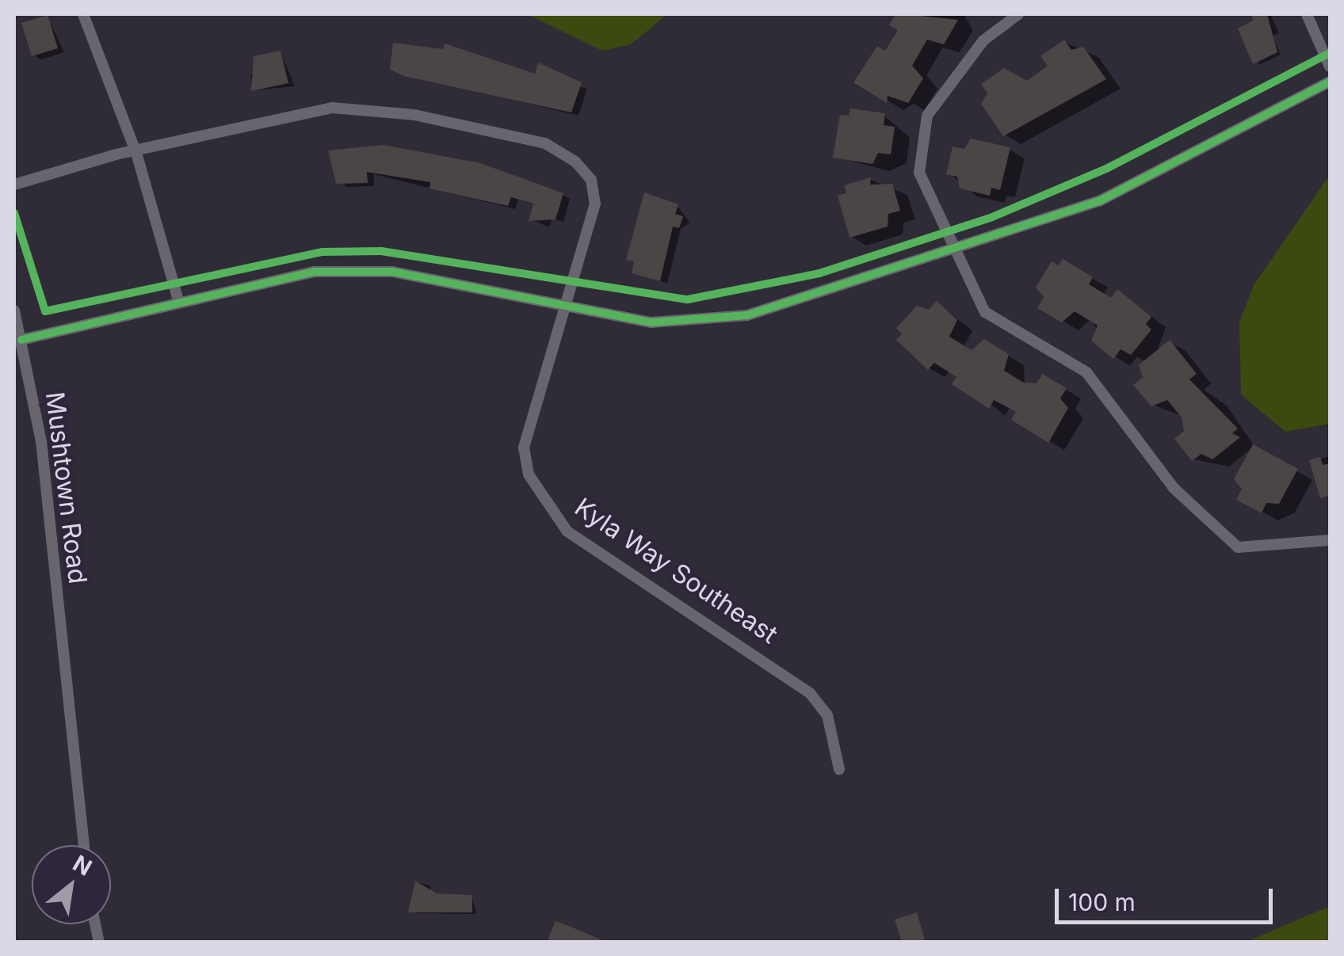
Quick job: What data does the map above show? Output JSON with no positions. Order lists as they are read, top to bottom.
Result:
{
  "streets": {
    "street": ["Mushtown Road", "Kyla Way Southeast"]
  },
  "scale_bar": "100 m",
  "north": "top right"
}
